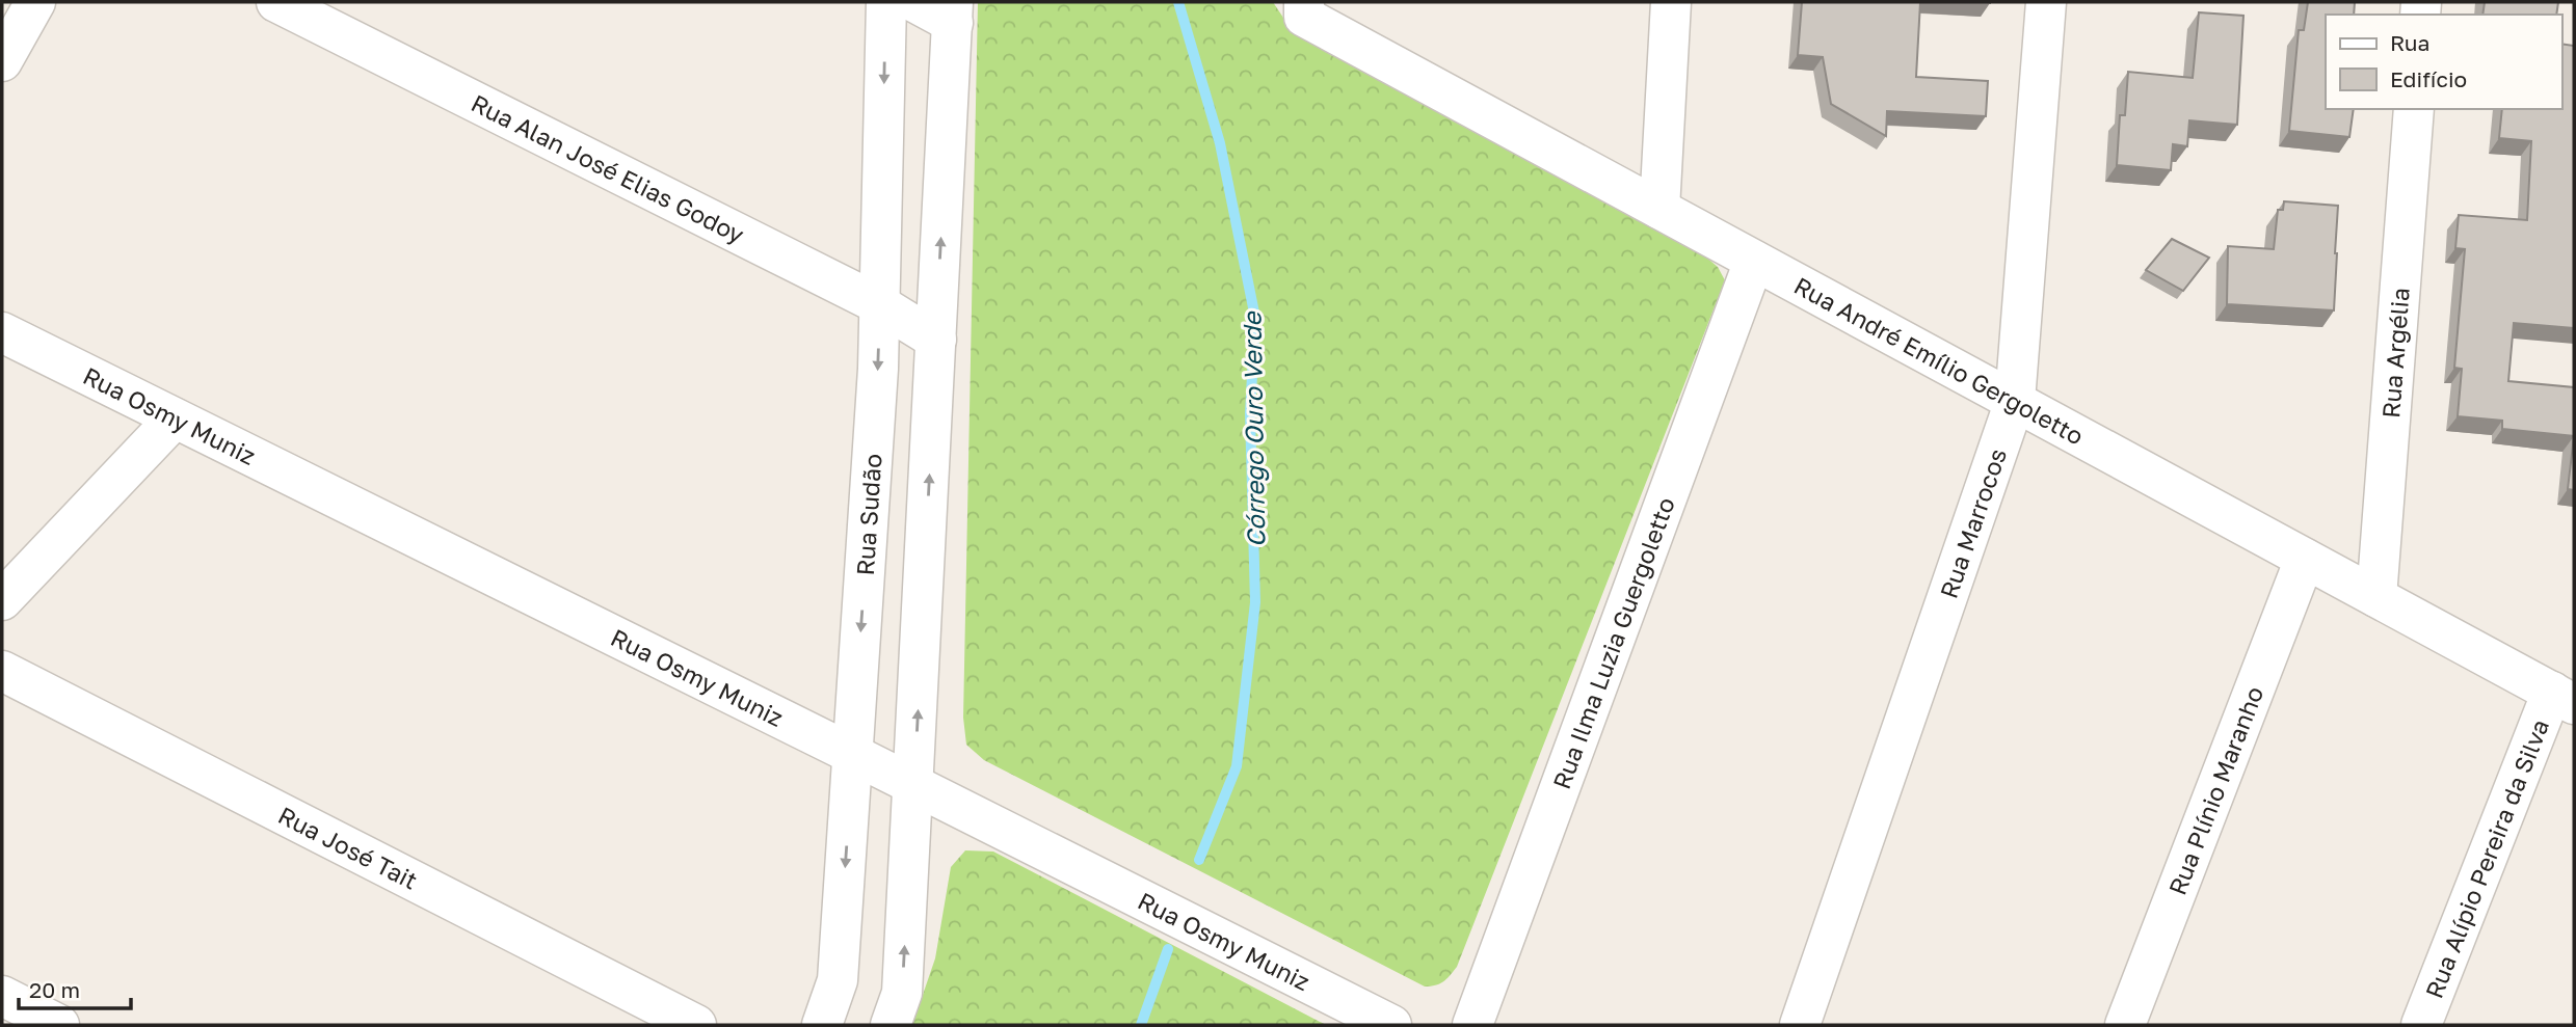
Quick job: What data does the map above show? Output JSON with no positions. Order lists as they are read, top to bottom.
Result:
{
  "streets": {
    "street": [
      "Rua Alan José Elias Godoy",
      "Rua Argélia",
      "Rua André Emílio Gergoletto",
      "Rua Osmy Muniz",
      "Rua Sudão",
      "Rua Marrocos",
      "Rua Ilma Luzia Guergoletto",
      "Rua Plínio Maranho",
      "Rua José Tait",
      "Rua Alípio Pereira da Silva"
    ]
  },
  "crossings": [
    ["Rua Alan José Elias Godoy", "Rua Sudão"],
    ["Rua Argélia", "Rua André Emílio Gergoletto"],
    ["Rua André Emílio Gergoletto", "Rua Marrocos"],
    ["Rua André Emílio Gergoletto", "Rua Ilma Luzia Guergoletto"],
    ["Rua André Emílio Gergoletto", "Rua Plínio Maranho"],
    ["Rua André Emílio Gergoletto", "Rua Alípio Pereira da Silva"],
    ["Rua Osmy Muniz", "Rua Sudão"]
  ],
  "water": ["Córrego Ouro Verde"],
  "legend": ["Rua", "Edifício"],
  "scale_bar": "20 m"
}
